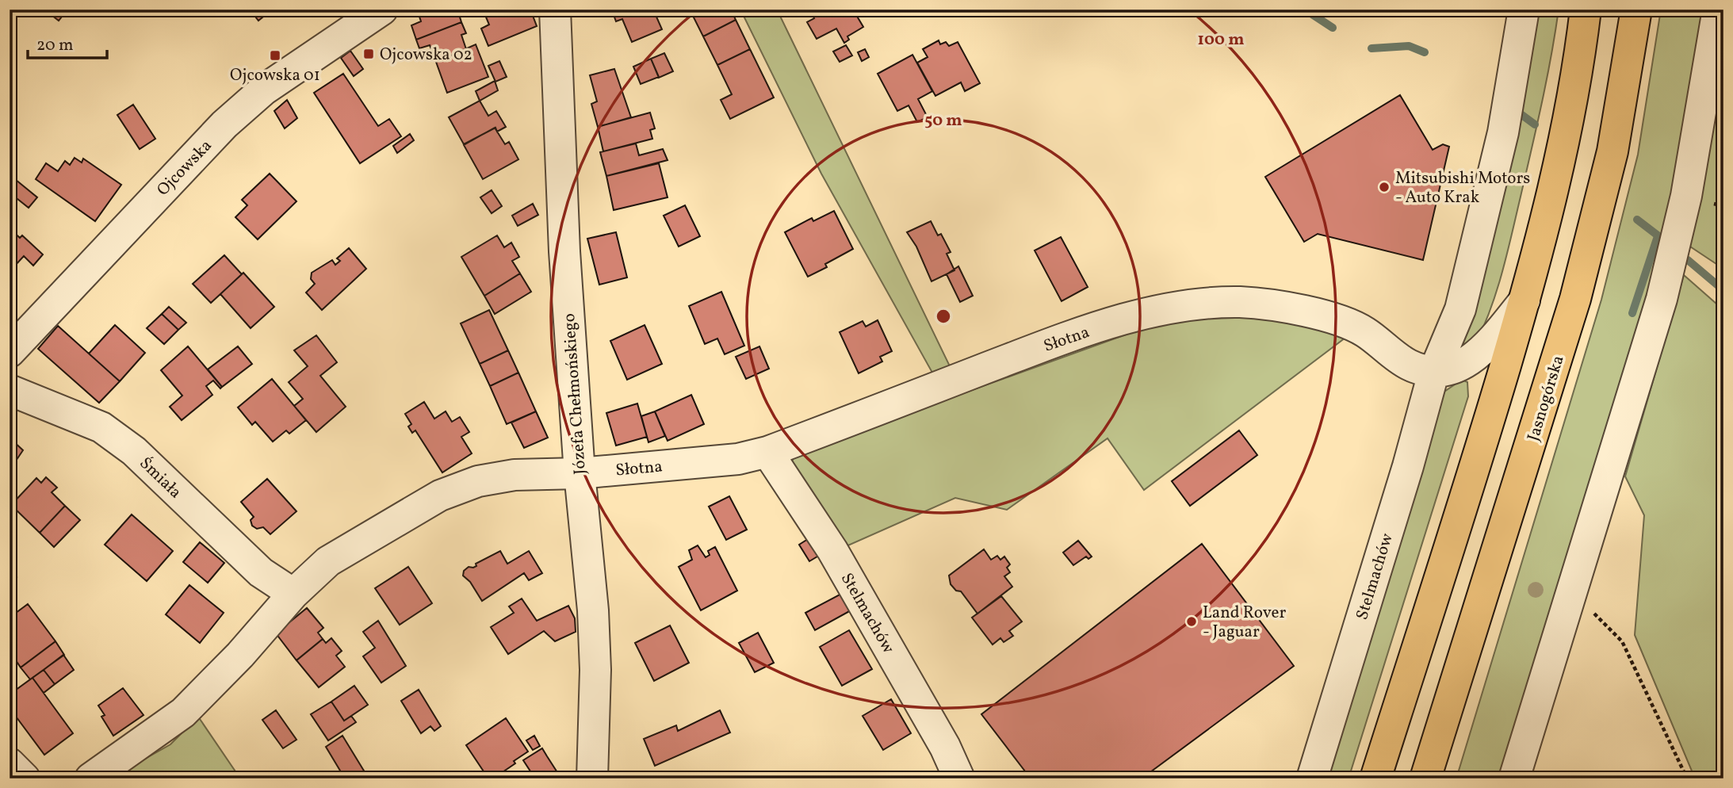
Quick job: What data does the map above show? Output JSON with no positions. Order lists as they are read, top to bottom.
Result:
{
  "streets": {
    "main road": ["Jasnogórska"],
    "street": [
      "Ojcowska",
      "Słotna",
      "Józefa Chełmońskiego",
      "Śmiała",
      "Stelmachów"
    ]
  },
  "crossings": [
    ["Słotna", "Józefa Chełmońskiego"],
    ["Słotna", "Stelmachów"]
  ],
  "places": {
    "transit": ["Ojcowska 02", "Ojcowska 01"],
    "other": ["Mitsubishi Motors - Auto Krak", "Land Rover - Jaguar"]
  },
  "scale_bar": "20 m",
  "rings": ["100 m", "50 m"]
}
